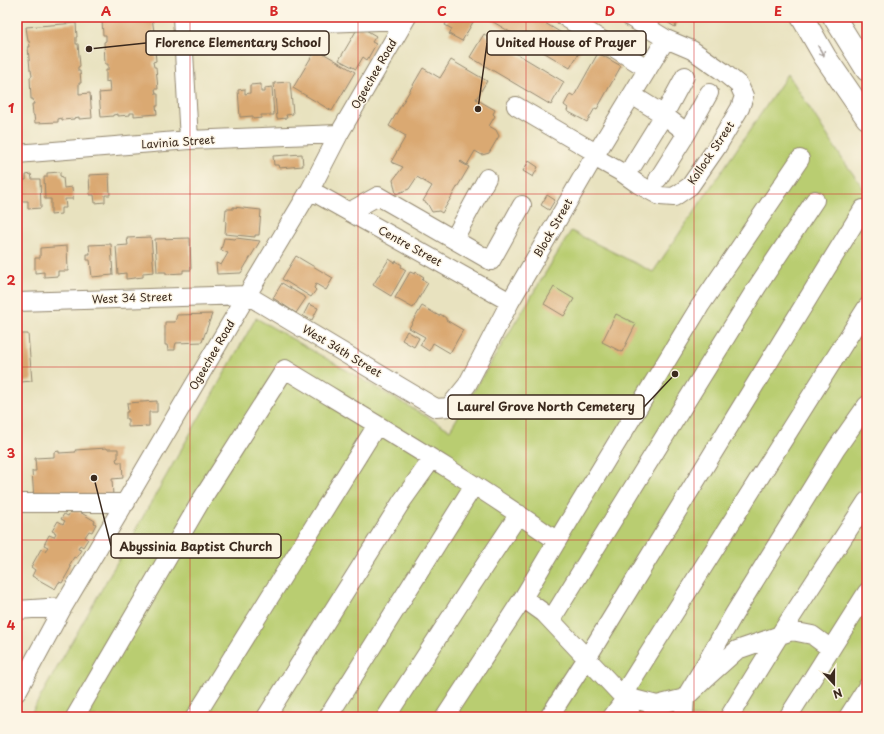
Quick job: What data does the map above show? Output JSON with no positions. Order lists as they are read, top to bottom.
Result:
{
  "streets": {
    "street": [
      "Ogeechee Road",
      "Lavinia Street",
      "Kollock Street",
      "Block Street",
      "Centre Street",
      "West 34 Street",
      "West 34th Street"
    ]
  },
  "crossings": [
    ["Ogeechee Road", "Lavinia Street"],
    ["Ogeechee Road", "Centre Street"],
    ["Ogeechee Road", "West 34 Street"],
    ["Ogeechee Road", "West 34th Street"],
    ["Kollock Street", "Block Street"],
    ["Block Street", "Centre Street"],
    ["Block Street", "West 34th Street"],
    ["West 34 Street", "West 34th Street"]
  ],
  "places": [
    "Florence Elementary School",
    "United House of Prayer",
    "Laurel Grove North Cemetery",
    "Abyssinia Baptist Church"
  ],
  "north": "bottom",
  "grid": {
    "columns": [
      "A",
      "B",
      "C",
      "D",
      "E"
    ],
    "rows": [
      "1",
      "2",
      "3",
      "4"
    ]
  }
}
